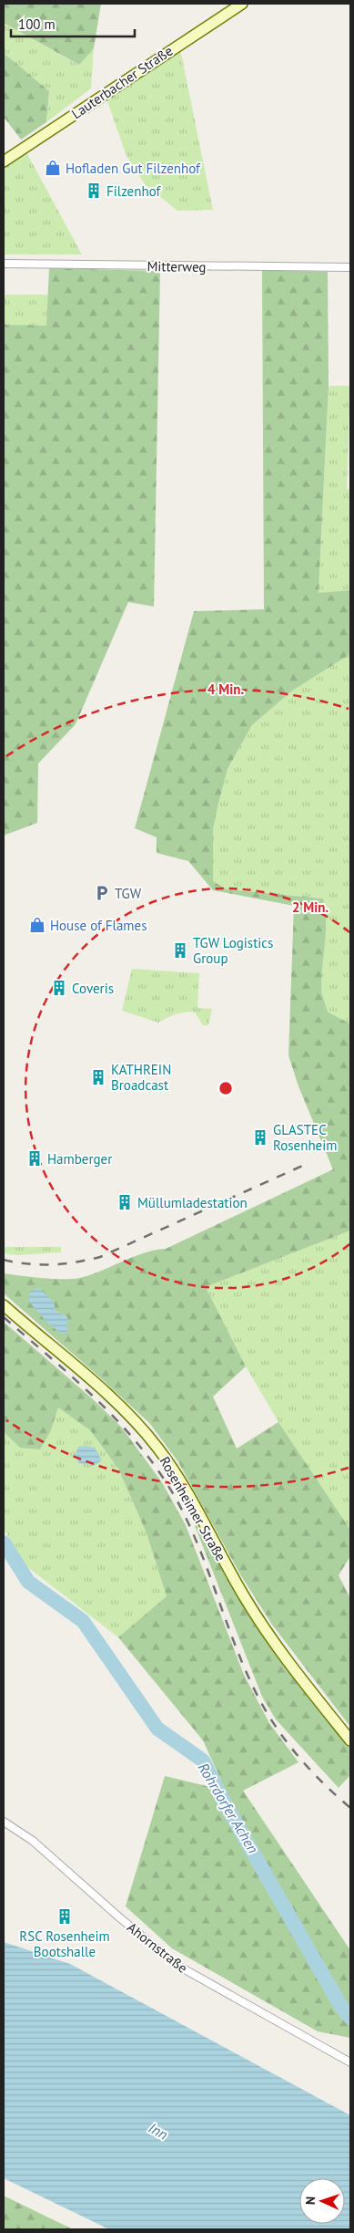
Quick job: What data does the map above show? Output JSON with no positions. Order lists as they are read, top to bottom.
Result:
{
  "streets": {
    "main road": ["Lauterbacher Straße", "Rosenheimer Straße"],
    "street": ["Mitterweg", "Ahornstraße"]
  },
  "water": ["Rohrdorfer Achen", "Inn"],
  "places": {
    "shop": ["Hofladen Gut Filzenhof", "House of Flames"],
    "building": [
      "Filzenhof",
      "TGW Logistics Group",
      "Coveris",
      "KATHREIN Broadcast",
      "GLASTEC Rosenheim",
      "Hamberger",
      "Müllumladestation",
      "RSC Rosenheim Bootshalle"
    ],
    "parking": ["TGW"]
  },
  "scale_bar": "100 m",
  "north": "left",
  "rings": ["4 Min.", "2 Min."]
}
